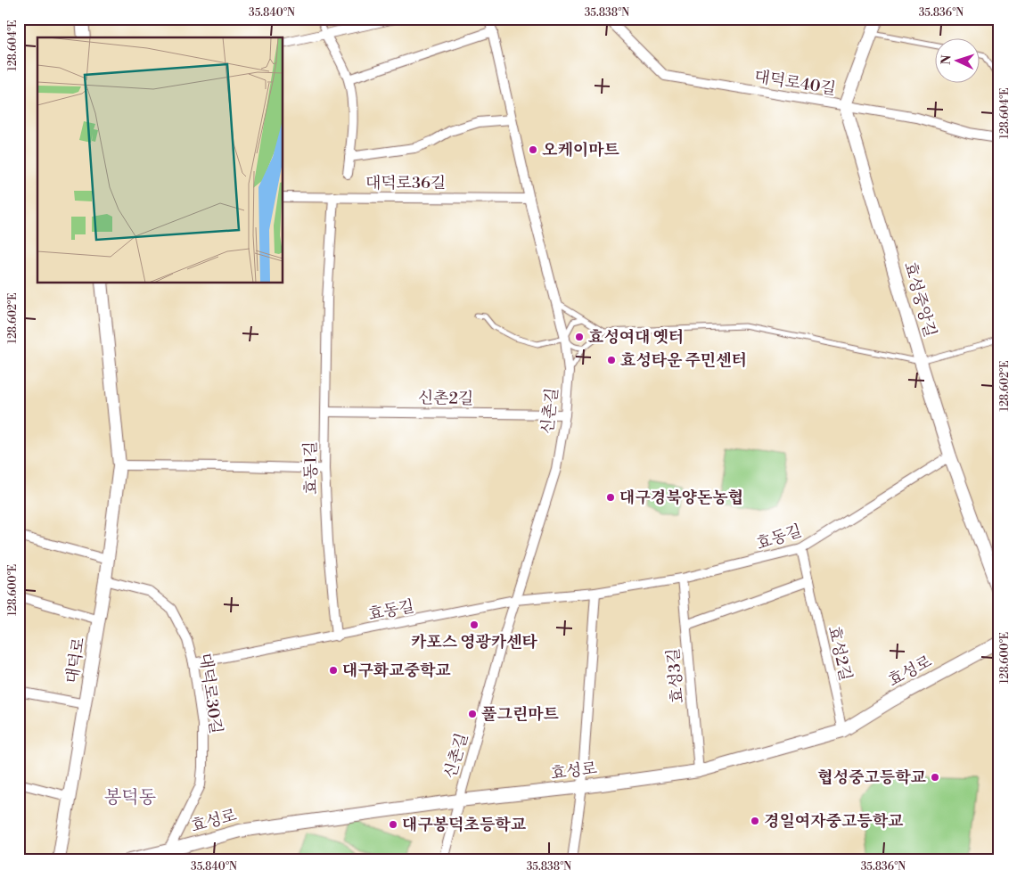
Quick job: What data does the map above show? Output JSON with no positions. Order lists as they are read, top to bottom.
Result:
{
  "streets": {
    "main road": ["효성중앙길", "대덕로", "효성로"],
    "street": [
      "대덕로40길",
      "대덕로36길",
      "신촌2길",
      "신촌길",
      "효동1길",
      "효동길",
      "효성2길",
      "효성3길",
      "대덕로30길"
    ]
  },
  "crossings": [
    ["대덕로40길", "효성중앙길"],
    ["대덕로36길", "신촌길"],
    ["대덕로36길", "효동1길"],
    ["효성중앙길", "효동길"],
    ["신촌2길", "신촌길"],
    ["신촌2길", "효동1길"],
    ["신촌길", "효동길"],
    ["신촌길", "효성로"],
    ["효동1길", "효동길"],
    ["효동길", "효성2길"],
    ["효동길", "효성3길"],
    ["효동길", "대덕로30길"],
    ["효성2길", "효성로"],
    ["대덕로", "대덕로30길"],
    ["효성로", "효성3길"],
    ["효성로", "대덕로30길"]
  ],
  "districts": ["봉덕동"],
  "places": [
    "오케이마트",
    "효성여대 옛터",
    "효성타운 주민센터",
    "대구경북양돈농협",
    "카포스 영광카센타",
    "대구화교중학교",
    "풀그린마트",
    "협성중고등학교",
    "경일여자중고등학교",
    "대구봉덕초등학교"
  ],
  "north": "left",
  "coordinates": [
    "35.840°N",
    "35.838°N",
    "35.836°N",
    "128.604°E",
    "128.602°E",
    "128.600°E"
  ]
}
